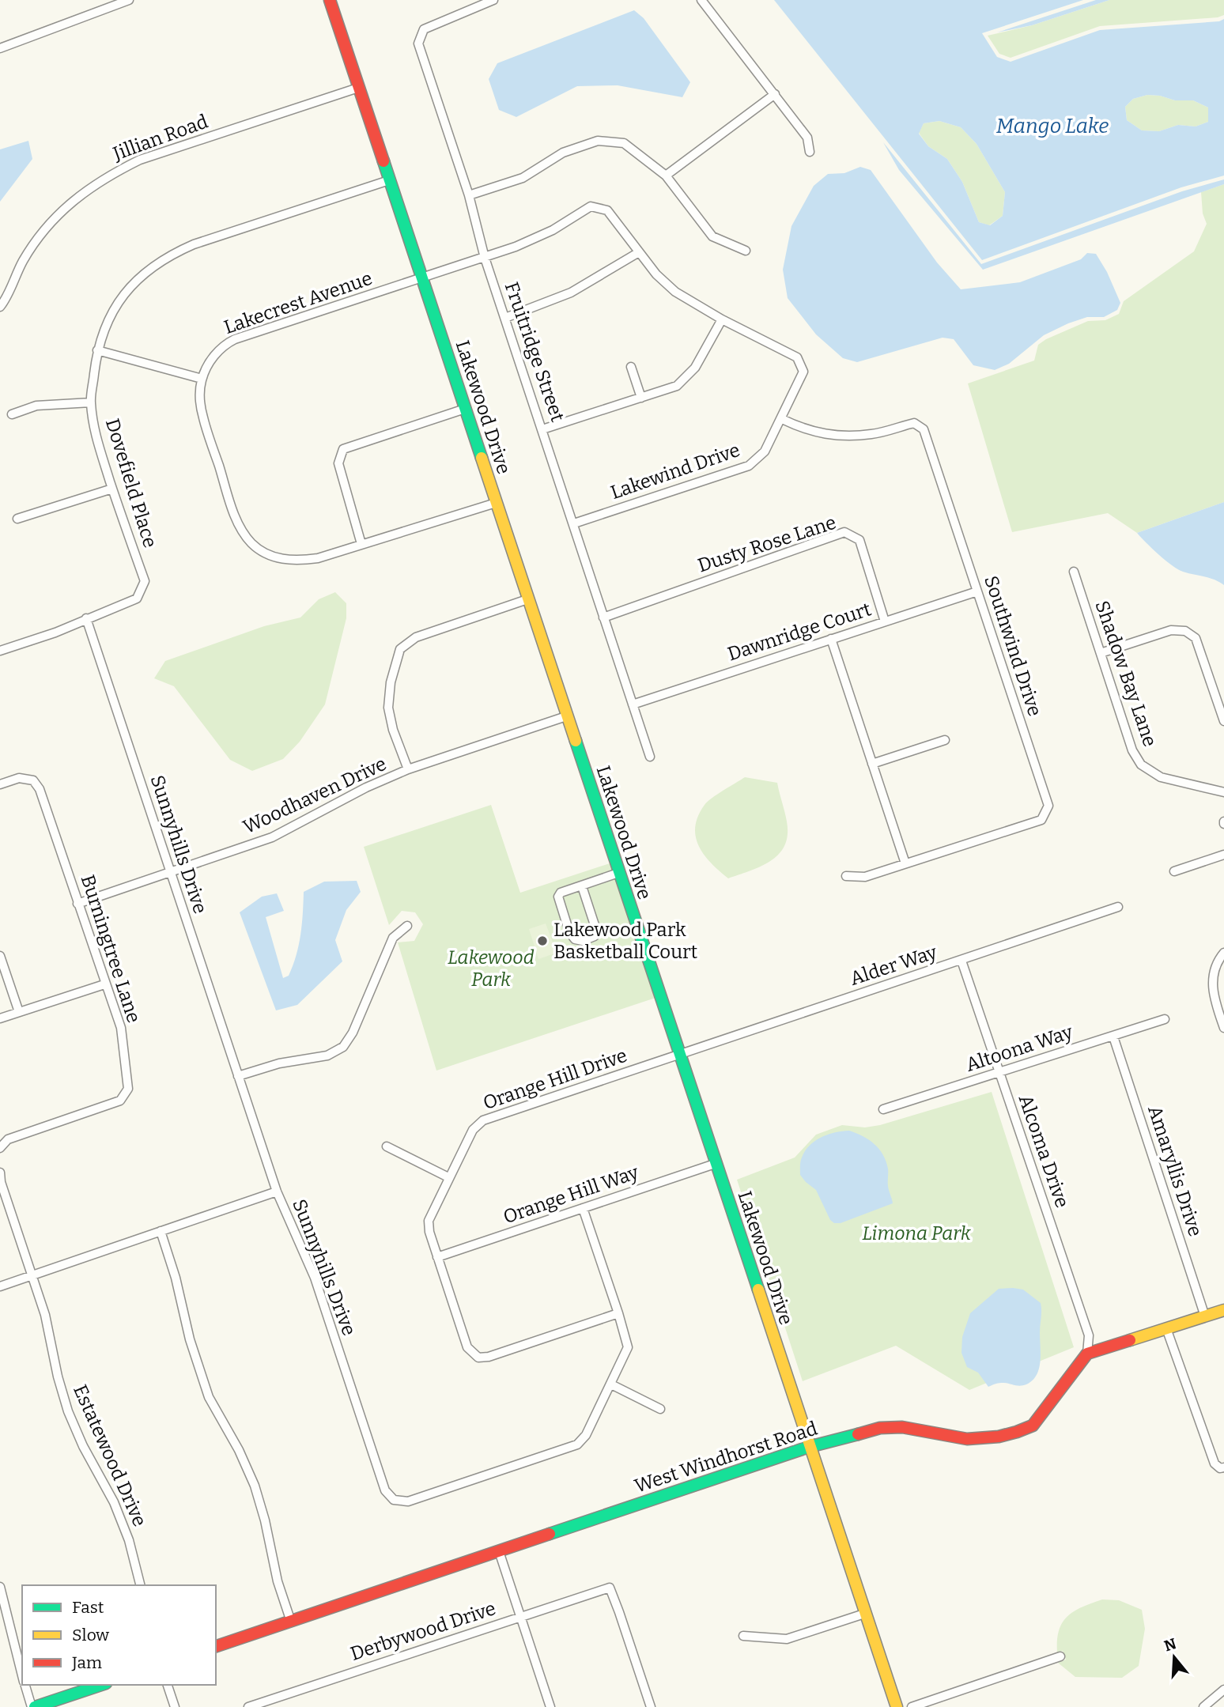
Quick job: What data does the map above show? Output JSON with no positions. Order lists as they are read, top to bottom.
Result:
{
  "streets": {
    "street": [
      "Jillian Road",
      "Lakecrest Avenue",
      "Fruitridge Street",
      "Lakewood Drive",
      "Lakewind Drive",
      "Dovefield Place",
      "Dusty Rose Lane",
      "Dawnridge Court",
      "Southwind Drive",
      "Shadow Bay Lane",
      "Woodhaven Drive",
      "Sunnyhills Drive",
      "Burningtree Lane",
      "Alder Way",
      "Altoona Way",
      "Orange Hill Drive",
      "Alcoma Drive",
      "Amaryllis Drive",
      "Orange Hill Way",
      "Estatewood Drive",
      "West Windhorst Road",
      "Derbywood Drive"
    ]
  },
  "crossings": [
    ["Jillian Road", "Lakewood Drive"],
    ["Lakecrest Avenue", "Lakewood Drive"],
    ["Lakecrest Avenue", "Lakewind Drive"],
    ["Fruitridge Street", "Lakewind Drive"],
    ["Fruitridge Street", "Dusty Rose Lane"],
    ["Fruitridge Street", "Dawnridge Court"],
    ["Lakewood Drive", "Lakewind Drive"],
    ["Lakewood Drive", "Dovefield Place"],
    ["Lakewood Drive", "Woodhaven Drive"],
    ["Lakewood Drive", "Alder Way"],
    ["Lakewood Drive", "Orange Hill Drive"],
    ["Lakewood Drive", "Orange Hill Way"],
    ["Lakewood Drive", "West Windhorst Road"],
    ["Lakewind Drive", "Southwind Drive"],
    ["Dovefield Place", "Sunnyhills Drive"],
    ["Dusty Rose Lane", "Dawnridge Court"],
    ["Dawnridge Court", "Southwind Drive"],
    ["Woodhaven Drive", "Sunnyhills Drive"],
    ["Woodhaven Drive", "Burningtree Lane"],
    ["Sunnyhills Drive", "Orange Hill Drive"],
    ["Sunnyhills Drive", "Orange Hill Way"],
    ["Alder Way", "Orange Hill Drive"],
    ["Alder Way", "Alcoma Drive"],
    ["Altoona Way", "Alcoma Drive"],
    ["Altoona Way", "Amaryllis Drive"],
    ["Orange Hill Drive", "Orange Hill Way"],
    ["Alcoma Drive", "West Windhorst Road"]
  ],
  "water": ["Mango Lake"],
  "parks": ["Lakewood Park", "Limona Park"],
  "places": ["Lakewood Park Basketball Court"],
  "legend": ["Fast", "Slow", "Jam"],
  "north": "top"
}
